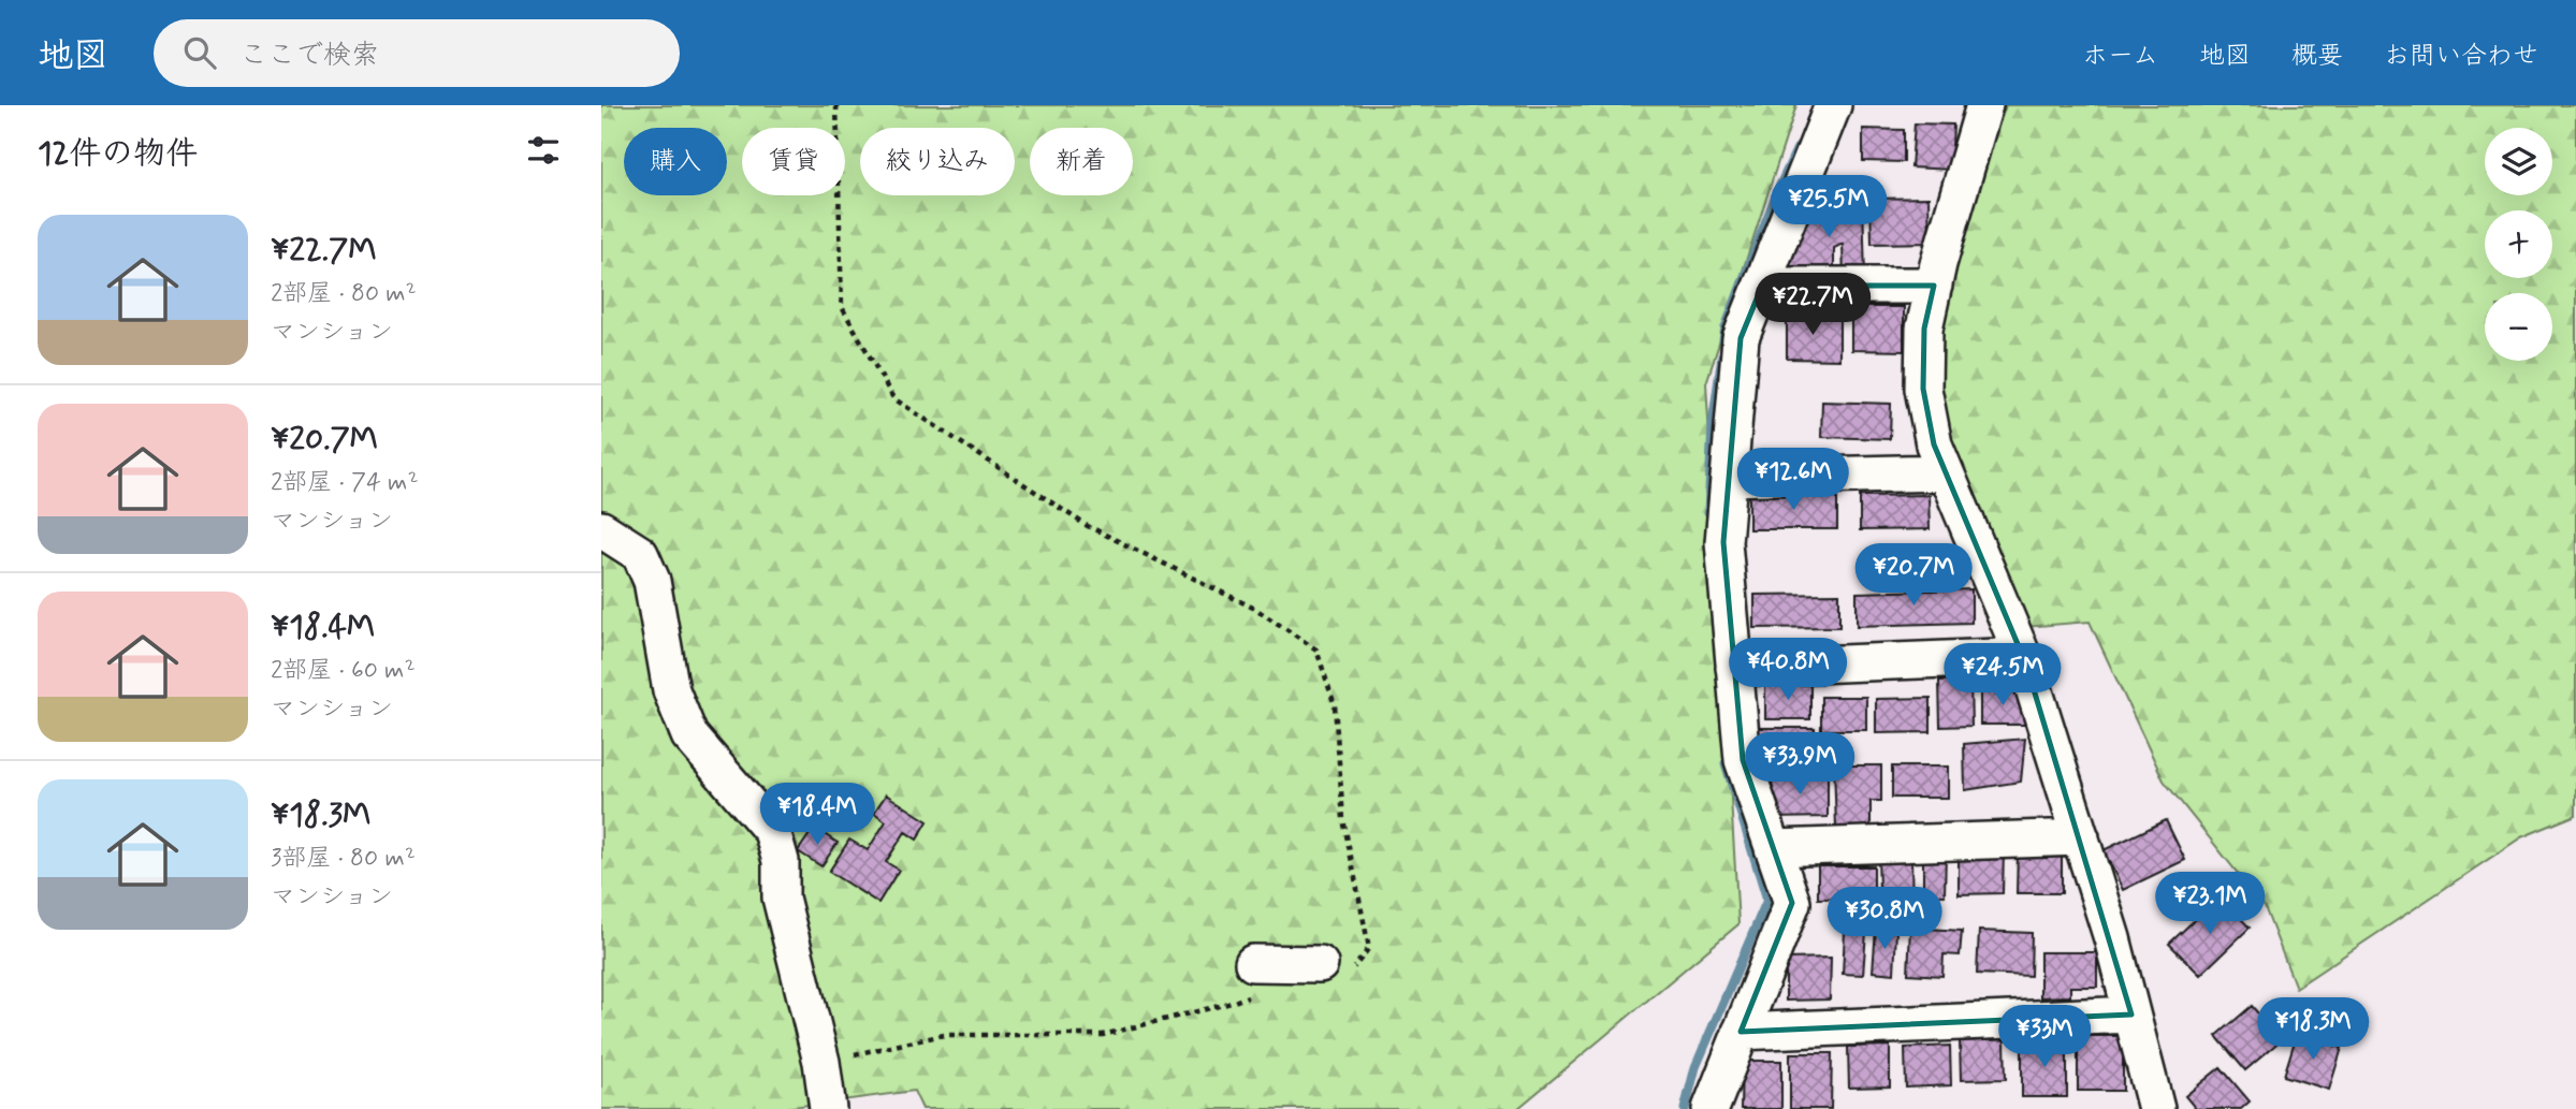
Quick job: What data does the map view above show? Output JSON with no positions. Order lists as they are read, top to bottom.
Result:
{
  "page": {
    "header": "地図",
    "search": "ここで検索",
    "nav": [
      "ホーム",
      "地図",
      "概要",
      "お問い合わせ"
    ],
    "heading": "12件の物件",
    "map_buttons": ["+", "−"],
    "chip": [
      "購入",
      "賃貸",
      "絞り込み",
      "新着"
    ],
    "price": [
      "¥25.5M",
      "¥22.7M",
      "¥12.6M",
      "¥20.7M",
      "¥40.8M",
      "¥24.5M",
      "¥33.9M",
      "¥18.4M",
      "¥23.1M",
      "¥30.8M",
      "¥18.3M",
      "¥33M"
    ],
    "list": [
      {
        "name": "¥22.7M",
        "note": "2部屋 · 80 m² · マンション"
      },
      {
        "name": "¥20.7M",
        "note": "2部屋 · 74 m² · マンション"
      },
      {
        "name": "¥18.4M",
        "note": "2部屋 · 60 m² · マンション"
      },
      {
        "name": "¥18.3M",
        "note": "3部屋 · 80 m² · マンション"
      }
    ]
  }
}
